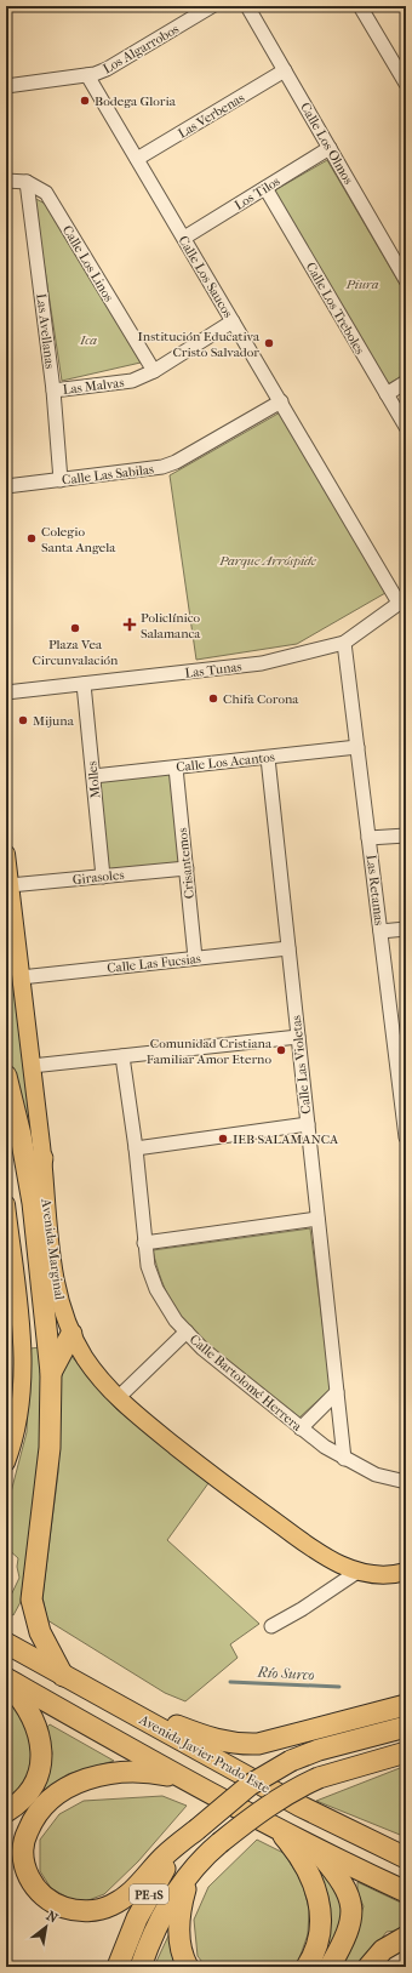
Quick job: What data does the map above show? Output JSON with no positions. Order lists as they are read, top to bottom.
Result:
{
  "streets": {
    "highway": ["Avenida Javier Prado Este", "PE-1S"],
    "main road": ["Avenida Marginal"],
    "street": [
      "Los Algarrobos",
      "Las Verbenas",
      "Calle Los Olmos",
      "Los Tilos",
      "Calle Los Linos",
      "Calle Los Saucos",
      "Calle Los Treboles",
      "Las Avellanas",
      "Las Malvas",
      "Calle Las Sabilas",
      "Las Tunas",
      "Calle Los Acantos",
      "Molles",
      "Crisantemos",
      "Girasoles",
      "Las Retamas",
      "Calle Las Fucsias",
      "Calle Las Violetas",
      "Calle Bartolomé Herrera"
    ]
  },
  "crossings": [
    ["Los Algarrobos", "Calle Los Saucos"],
    ["Las Verbenas", "Calle Los Olmos"],
    ["Las Verbenas", "Calle Los Saucos"],
    ["Calle Los Olmos", "Los Tilos"],
    ["Los Tilos", "Calle Los Saucos"],
    ["Los Tilos", "Calle Los Treboles"],
    ["Calle Los Linos", "Las Avellanas"],
    ["Calle Los Linos", "Las Malvas"],
    ["Calle Los Saucos", "Las Malvas"],
    ["Calle Los Saucos", "Calle Las Sabilas"],
    ["Calle Los Saucos", "Las Tunas"],
    ["Las Avellanas", "Las Malvas"],
    ["Las Avellanas", "Calle Las Sabilas"],
    ["Las Tunas", "Molles"],
    ["Las Tunas", "Las Retamas"],
    ["Calle Los Acantos", "Molles"],
    ["Calle Los Acantos", "Crisantemos"],
    ["Calle Los Acantos", "Las Retamas"],
    ["Calle Los Acantos", "Calle Las Violetas"],
    ["Molles", "Girasoles"],
    ["Crisantemos", "Girasoles"],
    ["Crisantemos", "Calle Las Fucsias"],
    ["Girasoles", "Avenida Marginal"],
    ["Calle Las Fucsias", "Calle Las Violetas"],
    ["Calle Las Fucsias", "Avenida Marginal"],
    ["Calle Las Violetas", "Calle Bartolomé Herrera"]
  ],
  "water": ["Río Surco"],
  "parks": ["Piura", "Ica", "Parque Arróspide"],
  "places": {
    "other": [
      "Bodega Gloria",
      "Institución Educativa Cristo Salvador",
      "Colegio Santa Angela",
      "Plaza Vea Circunvalación",
      "Chifa Corona",
      "Mijuna",
      "Comunidad Cristiana Familiar Amor Eterno",
      "IEB SALAMANCA"
    ],
    "health": ["Policlínico Salamanca"]
  },
  "north": "top right"
}
